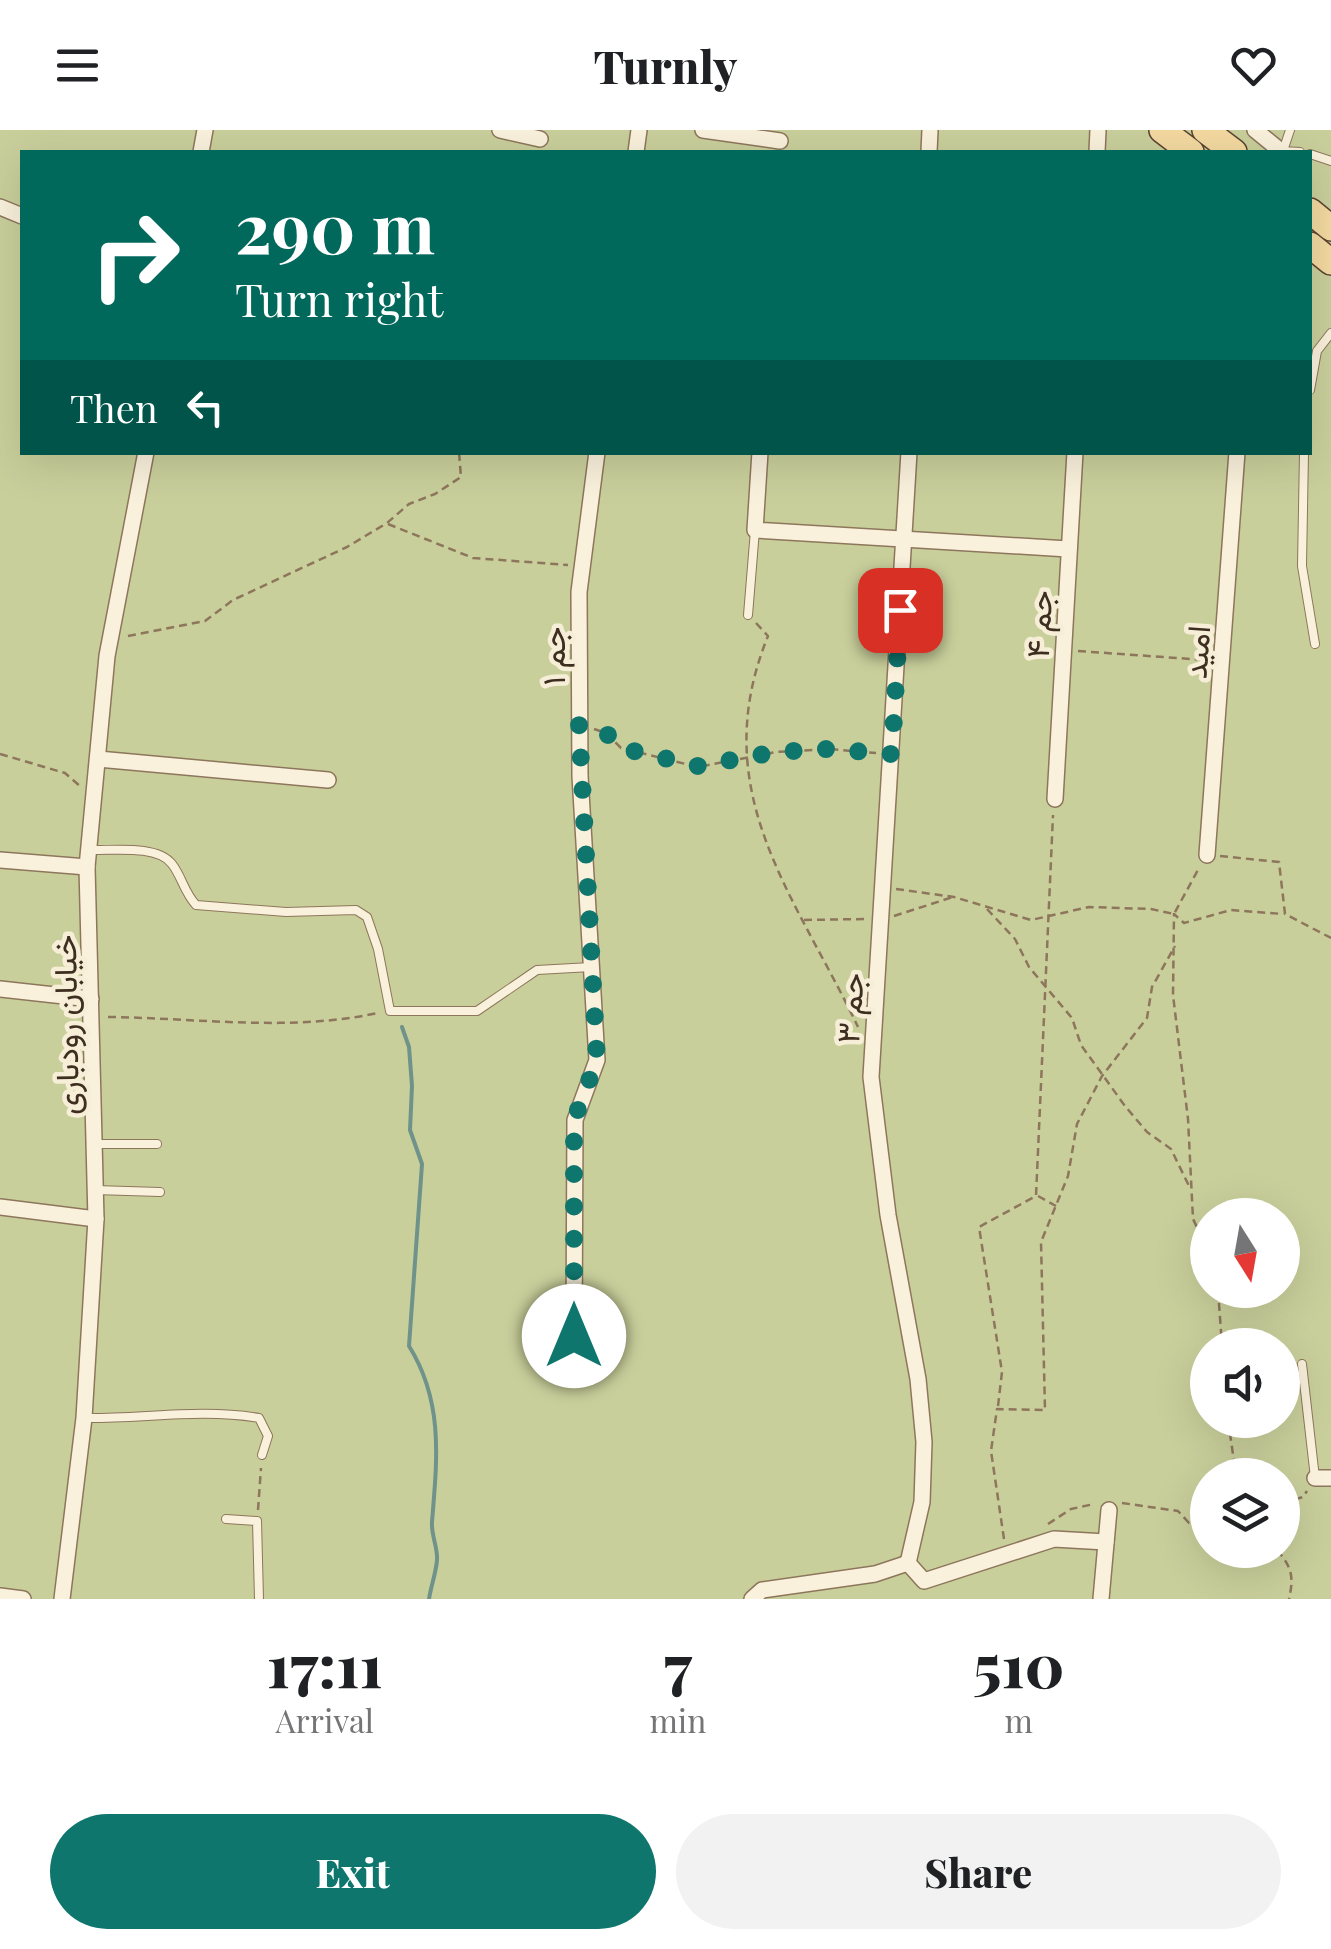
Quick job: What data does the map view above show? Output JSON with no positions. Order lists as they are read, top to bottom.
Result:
{
  "streets": {
    "street": [
      "جم ۴",
      "امید",
      "جم ۱",
      "جم ۳",
      "خیابان رودباری"
    ]
  },
  "north": "bottom",
  "page": {
    "header": "Turnly",
    "turn": ["290 m", "Turn right"],
    "then": "Then",
    "eta": [
      "17:11",
      "Arrival",
      "7",
      "min",
      "510",
      "m"
    ],
    "buttons": ["Exit", "Share"]
  }
}
